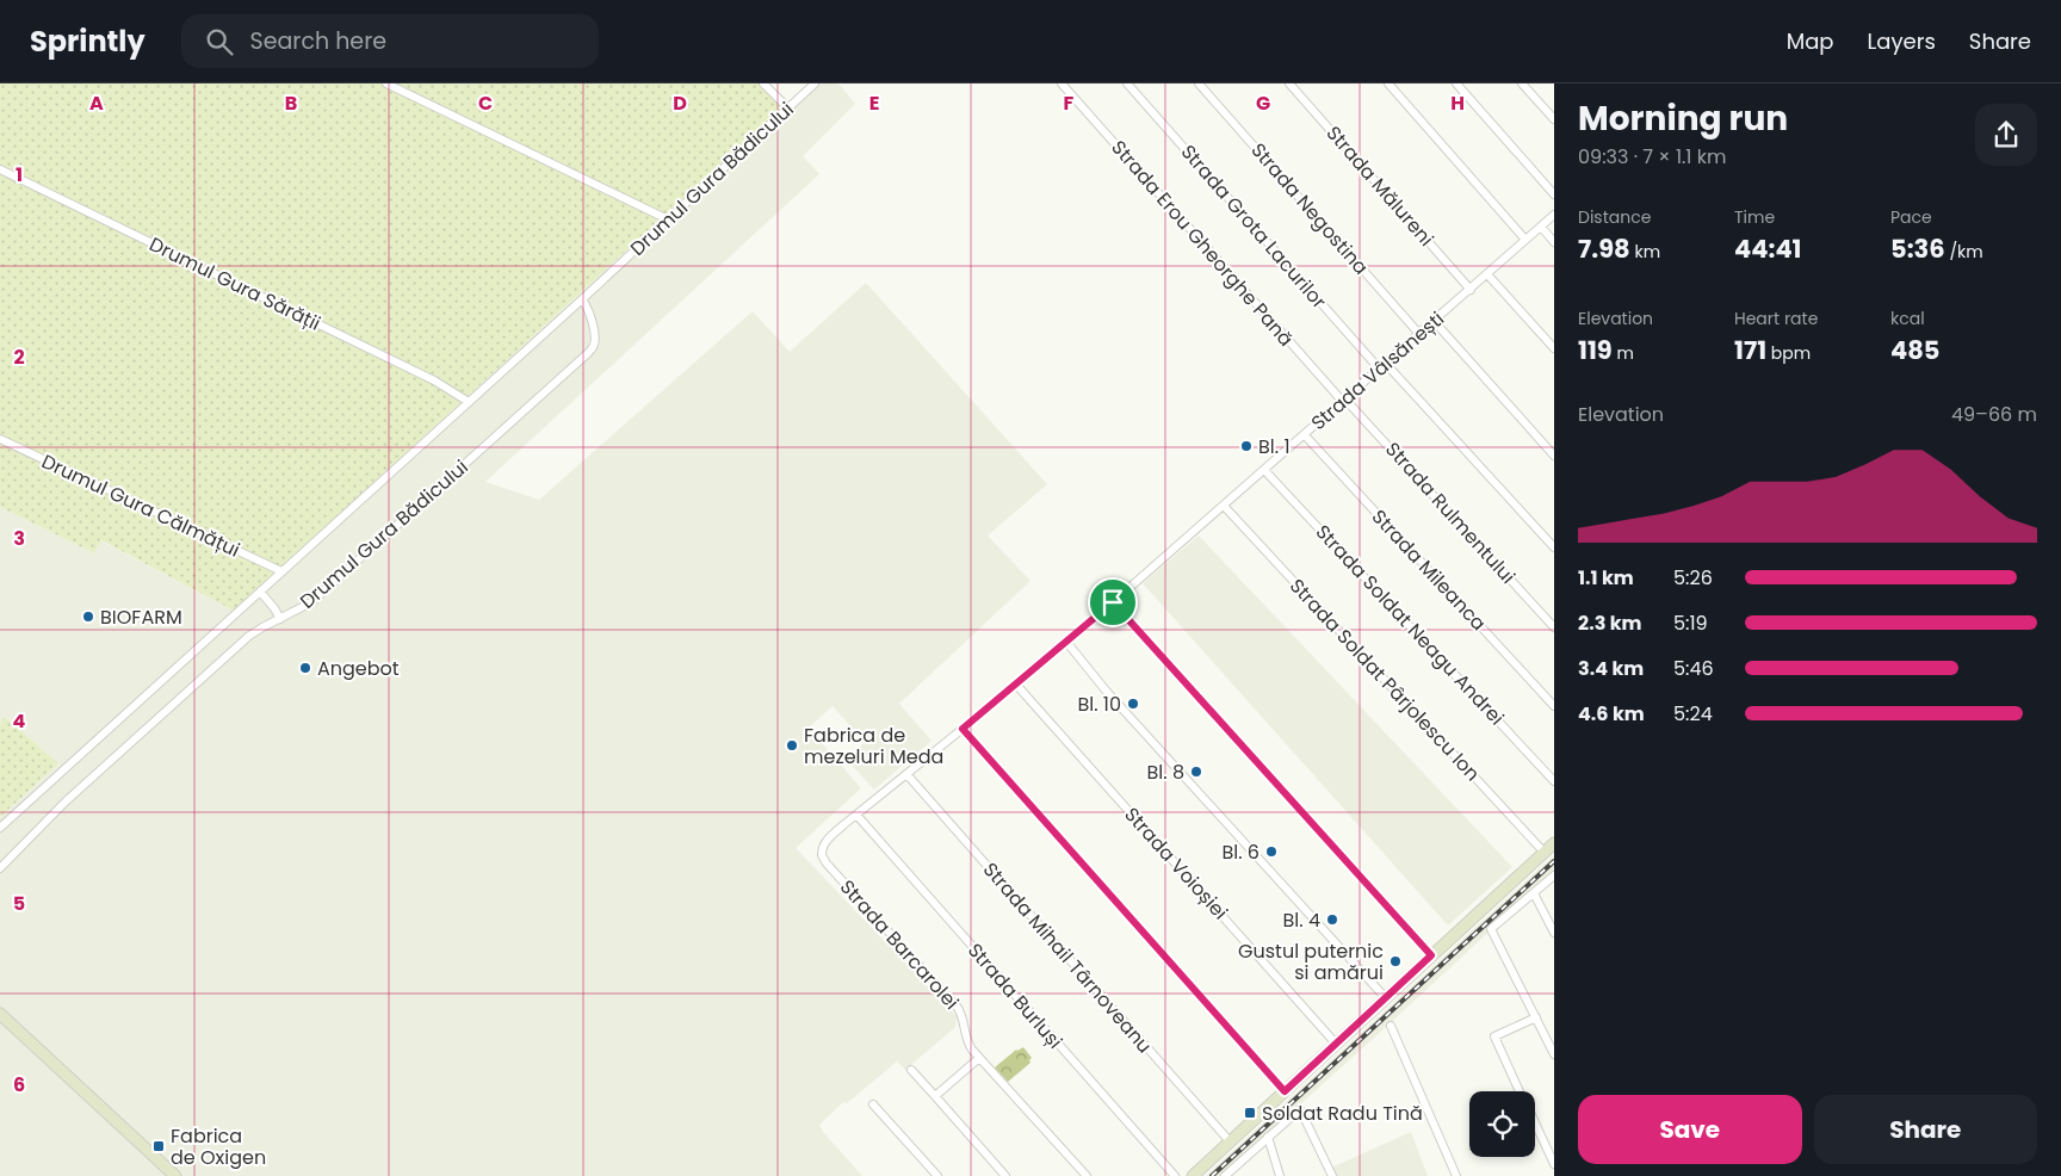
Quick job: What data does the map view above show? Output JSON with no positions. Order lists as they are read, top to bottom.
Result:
{
  "streets": {
    "street": [
      "Drumul Gura Bădicului",
      "Strada Mălureni",
      "Strada Negostina",
      "Strada Grota Lacurilor",
      "Strada Erou Gheorghe Pană",
      "Drumul Gura Sărății",
      "Strada Vâlsănești",
      "Drumul Gura Călmățui",
      "Strada Rulmentului",
      "Strada Mileanca",
      "Strada Soldat Neagu Andrei",
      "Strada Soldat Pârjolescu Ion",
      "Strada Voioșiei",
      "Strada Barcarolei",
      "Strada Mihail Târnoveanu",
      "Strada Burluși"
    ]
  },
  "crossings": [
    ["Drumul Gura Bădicului", "Drumul Gura Sărății"],
    ["Drumul Gura Bădicului", "Drumul Gura Călmățui"],
    ["Strada Mălureni", "Strada Vâlsănești"],
    ["Strada Negostina", "Strada Vâlsănești"],
    ["Strada Grota Lacurilor", "Strada Vâlsănești"],
    ["Strada Erou Gheorghe Pană", "Strada Vâlsănești"],
    ["Strada Erou Gheorghe Pană", "Strada Rulmentului"],
    ["Strada Vâlsănești", "Strada Rulmentului"],
    ["Strada Vâlsănești", "Strada Mileanca"],
    ["Strada Vâlsănești", "Strada Soldat Neagu Andrei"],
    ["Strada Vâlsănești", "Strada Soldat Pârjolescu Ion"],
    ["Strada Vâlsănești", "Strada Voioșiei"],
    ["Strada Vâlsănești", "Strada Barcarolei"],
    ["Strada Vâlsănești", "Strada Mihail Târnoveanu"],
    ["Strada Vâlsănești", "Strada Burluși"]
  ],
  "places": {
    "other": [
      "Bl. 1",
      "BIOFARM",
      "Angebot",
      "Bl. 10",
      "Fabrica de mezeluri Meda",
      "Bl. 8",
      "Bl. 6",
      "Bl. 4",
      "Gustul puternic si amărui"
    ],
    "transit": ["Soldat Radu Tină", "Fabrica de Oxigen"]
  },
  "page": {
    "header": "Sprintly",
    "search": "Search here",
    "nav": ["Map", "Layers", "Share"],
    "heading": ["Morning run", "09:33 · 7 × 1.1 km"],
    "stats": [
      ["Distance", "7.98 km"],
      ["Time", "44:41"],
      ["Pace", "5:36 /km"],
      ["Elevation", "119 m"],
      ["Heart rate", "171 bpm"],
      ["kcal", "485"]
    ],
    "chart": ["Elevation", "49–66 m"],
    "list": [
      {
        "name": "1.1 km",
        "note": "5:26"
      },
      {
        "name": "2.3 km",
        "note": "5:19"
      },
      {
        "name": "3.4 km",
        "note": "5:46"
      },
      {
        "name": "4.6 km",
        "note": "5:24"
      }
    ],
    "buttons": ["Save", "Share"]
  },
  "grid": {
    "columns": [
      "A",
      "B",
      "C",
      "D",
      "E",
      "F",
      "G",
      "H"
    ],
    "rows": [
      "1",
      "2",
      "3",
      "4",
      "5",
      "6"
    ]
  }
}
